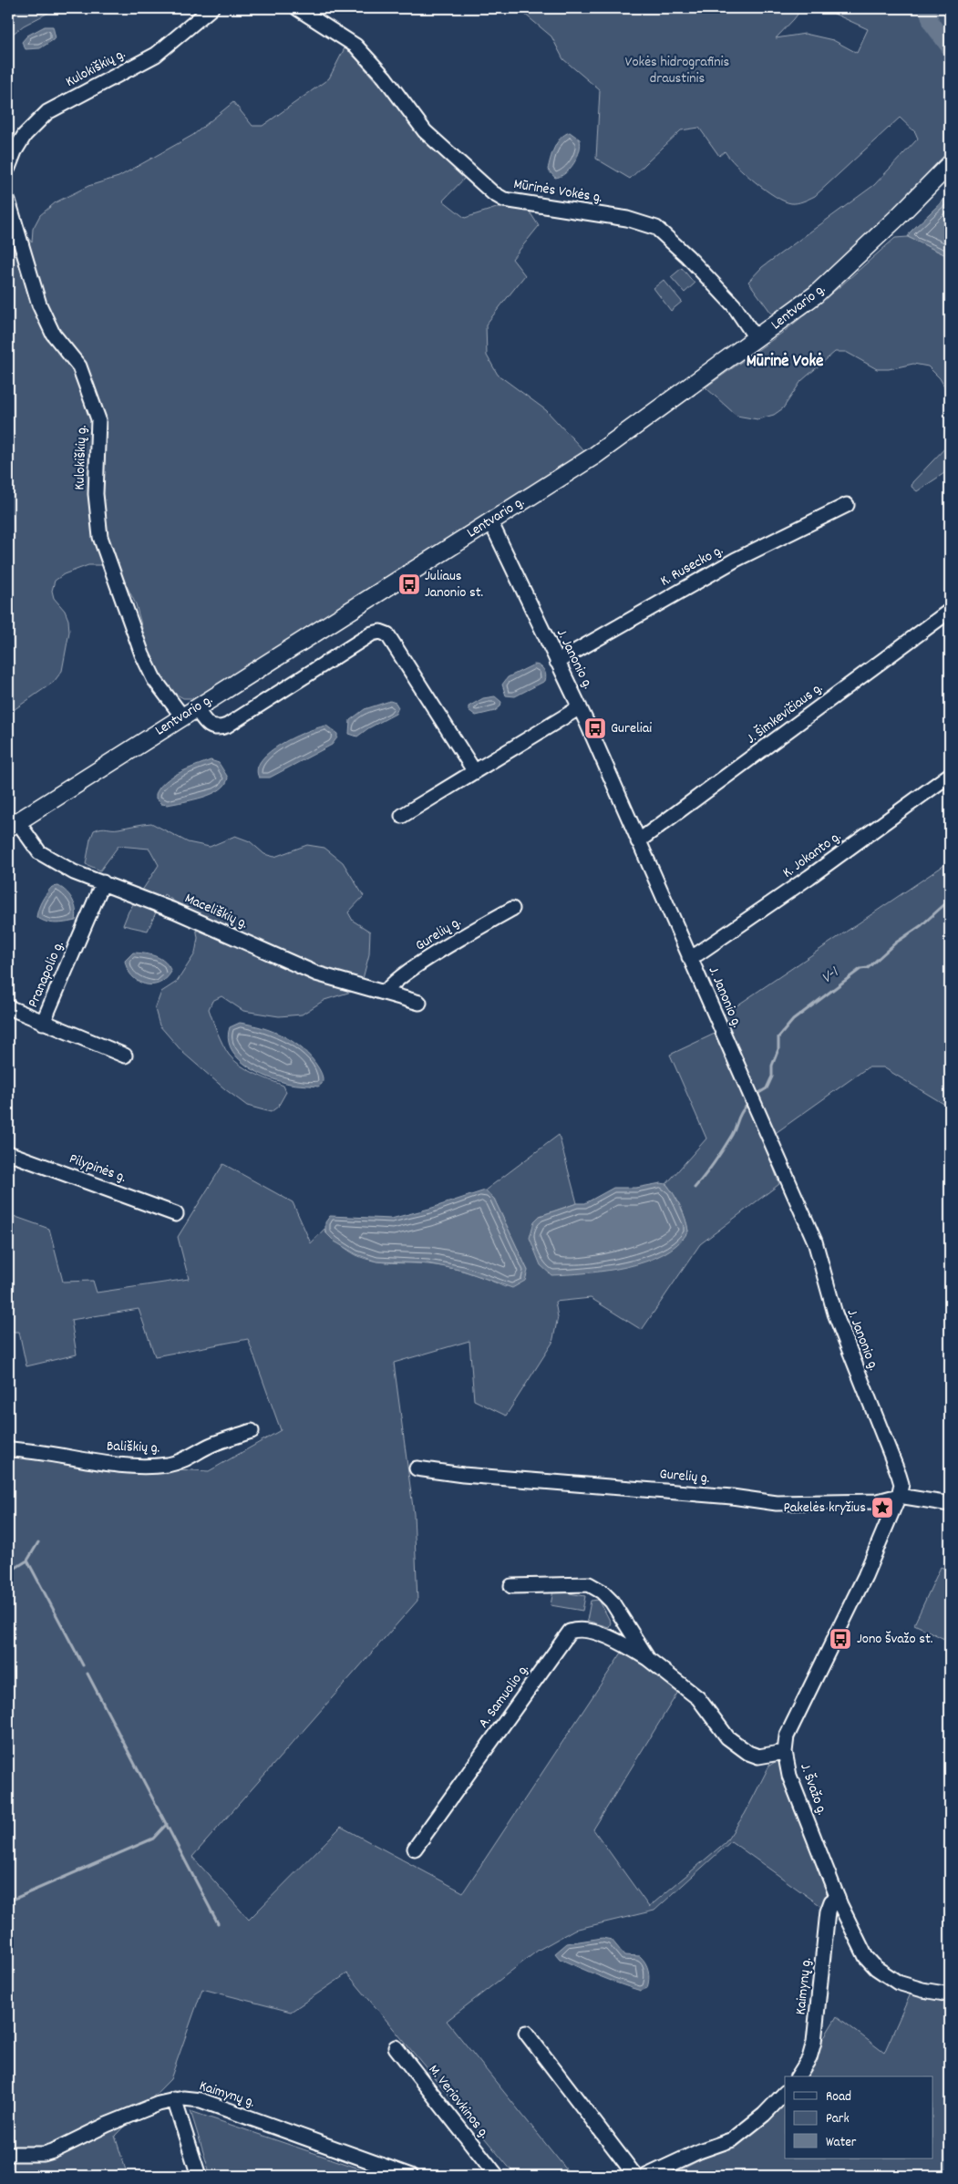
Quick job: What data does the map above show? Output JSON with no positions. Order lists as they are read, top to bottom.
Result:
{
  "streets": {
    "main road": ["Lentvario g."],
    "street": [
      "Kulokiškių g.",
      "Mūrinės Vokės g.",
      "K. Rusecko g.",
      "J. Janonio g.",
      "J. Šimkevičiaus g.",
      "K. Jokanto g.",
      "Maceliškių g.",
      "Gurelių g.",
      "Pranapolio g.",
      "Pilypinės g.",
      "Bališkių g.",
      "A. Samuolio g.",
      "J. Švažo g.",
      "Kaimynų g.",
      "M. Veriovkinos g."
    ]
  },
  "crossings": [
    ["Kulokiškių g.", "Lentvario g."],
    ["Mūrinės Vokės g.", "Lentvario g."],
    ["Lentvario g.", "J. Janonio g."],
    ["Lentvario g.", "Maceliškių g."],
    ["K. Rusecko g.", "J. Janonio g."],
    ["J. Janonio g.", "J. Šimkevičiaus g."],
    ["J. Janonio g.", "K. Jokanto g."],
    ["J. Janonio g.", "Gurelių g."],
    ["J. Janonio g.", "J. Švažo g."],
    ["Maceliškių g.", "Gurelių g."],
    ["Maceliškių g.", "Pranapolio g."],
    ["Gurelių g.", "J. Švažo g."],
    ["J. Švažo g.", "Kaimynų g."]
  ],
  "districts": ["Mūrinė Vokė"],
  "water": ["V-1"],
  "parks": ["Vokės hidrografinis draustinis"],
  "places": {
    "bus stop": ["Juliaus Janonio st.", "Gureliai", "Jono Švažo st."],
    "place": ["Pakelės kryžius"]
  },
  "legend": ["Road", "Park", "Water"]
}
